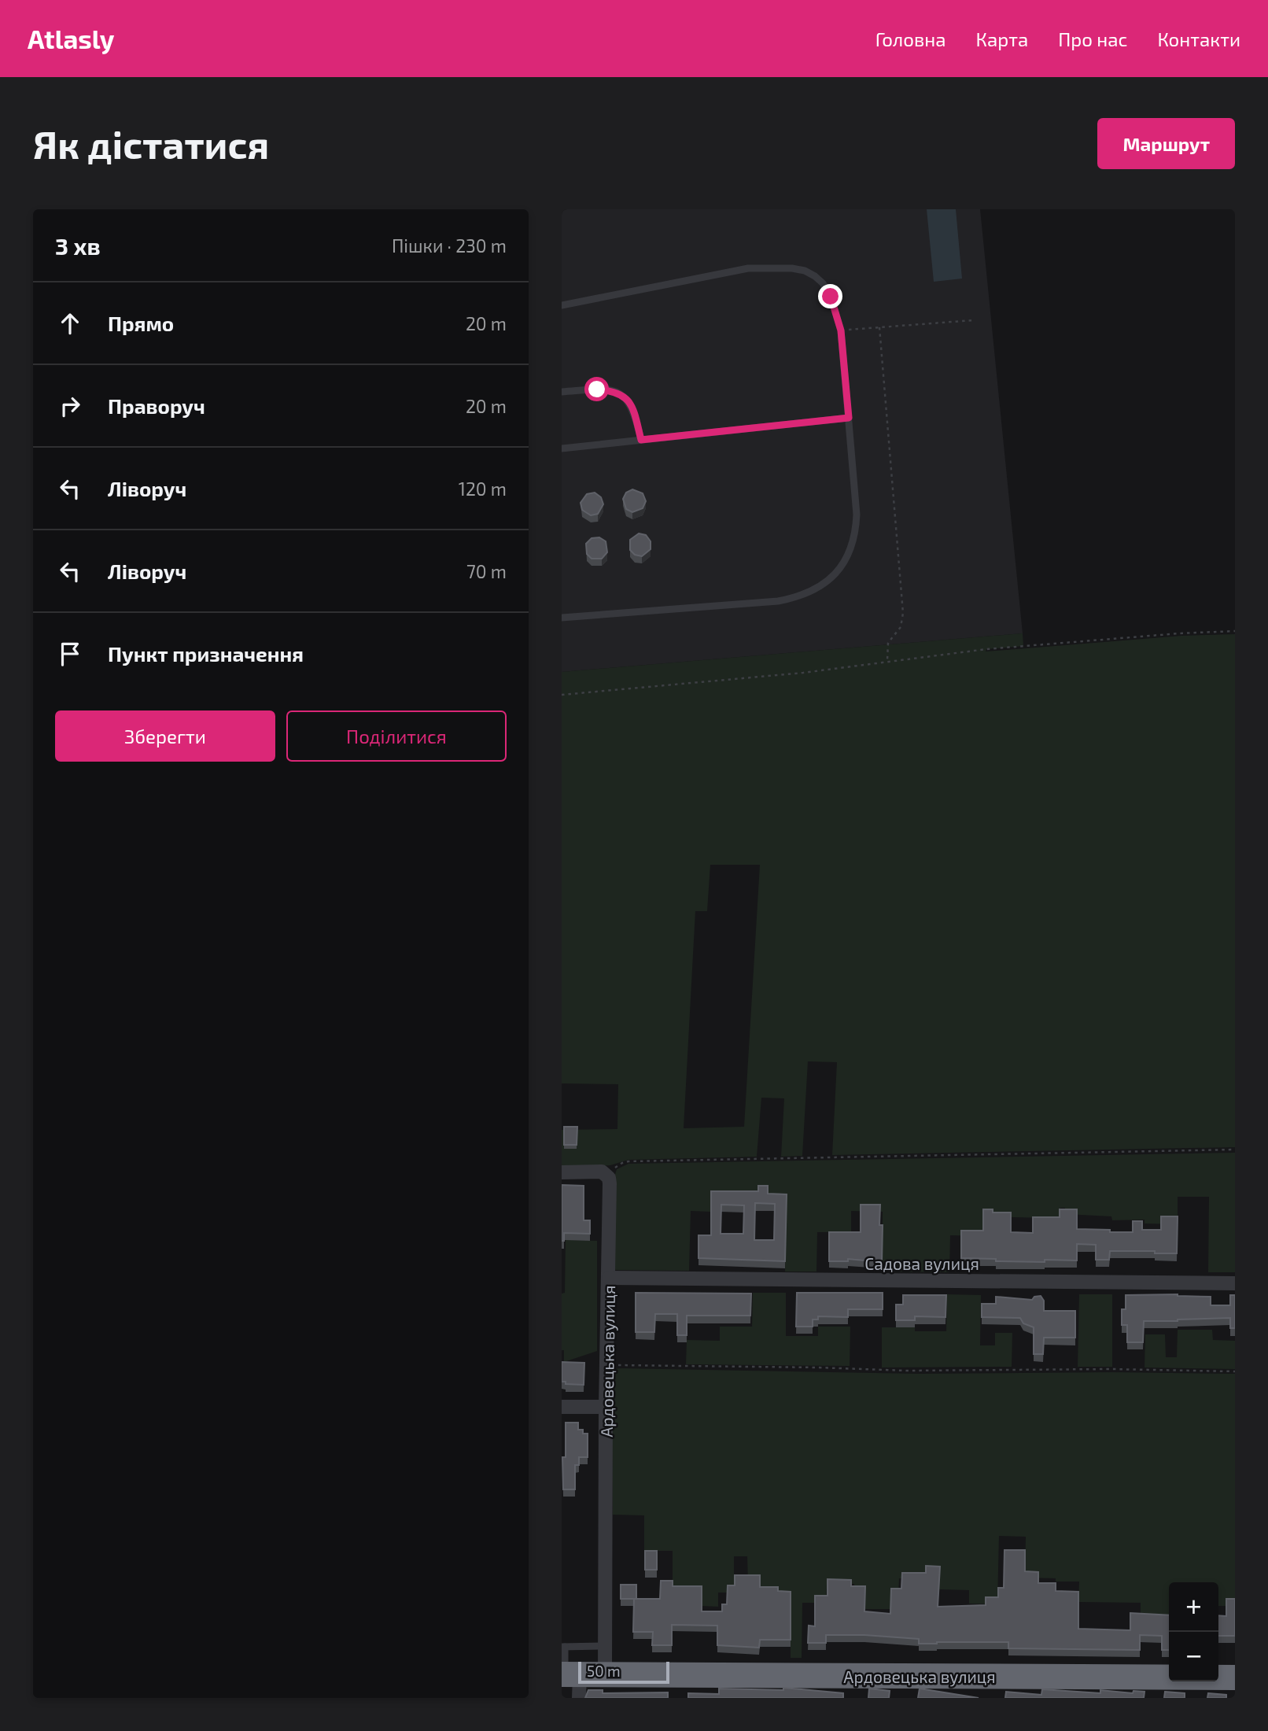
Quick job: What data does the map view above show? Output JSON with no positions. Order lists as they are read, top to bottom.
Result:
{
  "streets": {
    "highway": ["Ардовецька вулиця"],
    "street": ["Садова вулиця"]
  },
  "crossings": [
    ["Садова вулиця", "Ардовецька вулиця"]
  ],
  "scale_bar": "50 m",
  "page": {
    "header": "Atlasly",
    "nav": [
      "Головна",
      "Карта",
      "Про нас",
      "Контакти"
    ],
    "buttons": [
      "Маршрут",
      ["Зберегти", "Поділитися"]
    ],
    "title": "Як дістатися",
    "heading": ["3 хв", "Пішки · 230 m"],
    "list": [
      ["Прямо", "20 m"],
      ["Праворуч", "20 m"],
      ["Ліворуч", "120 m"],
      ["Ліворуч", "70 m"],
      "Пункт призначення"
    ],
    "map_buttons": ["+", "−"],
    "scale": "50 m"
  }
}
